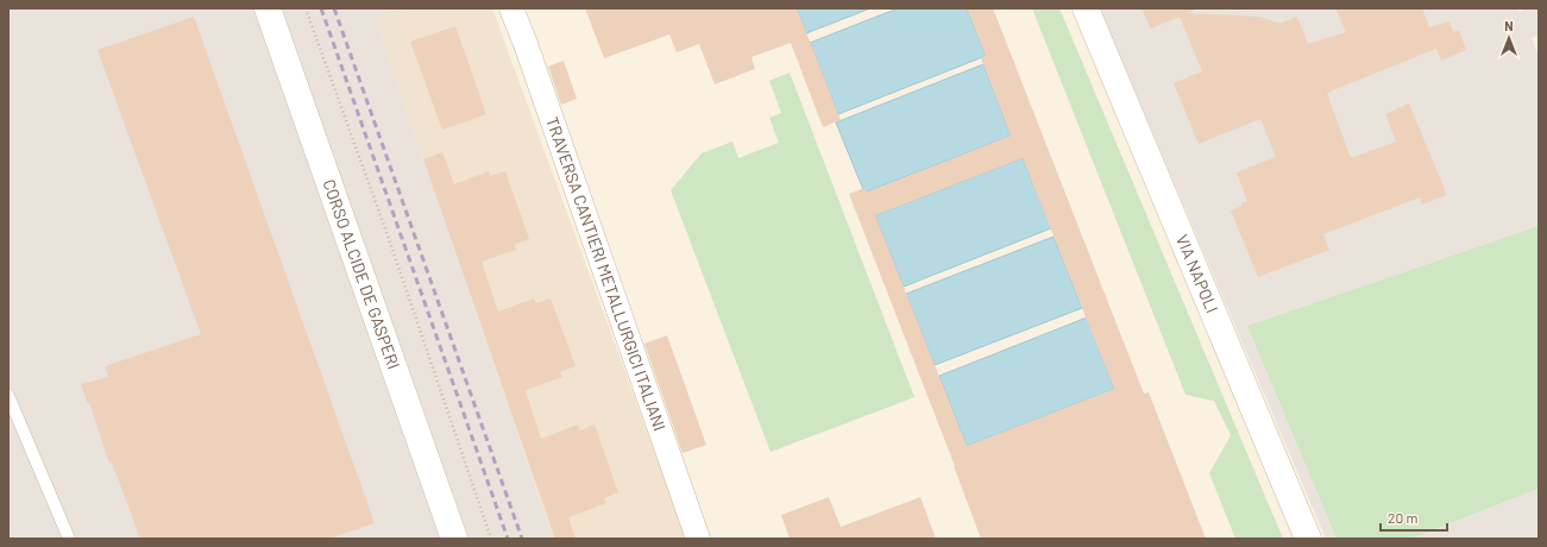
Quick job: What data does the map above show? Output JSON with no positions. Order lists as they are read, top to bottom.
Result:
{
  "streets": {
    "street": ["CORSO ALCIDE DE GASPERI", "TRAVERSA CANTIERI METALLURGICI ITALIANI", "VIA NAPOLI"]
  },
  "scale_bar": "20 m",
  "north": "top"
}
